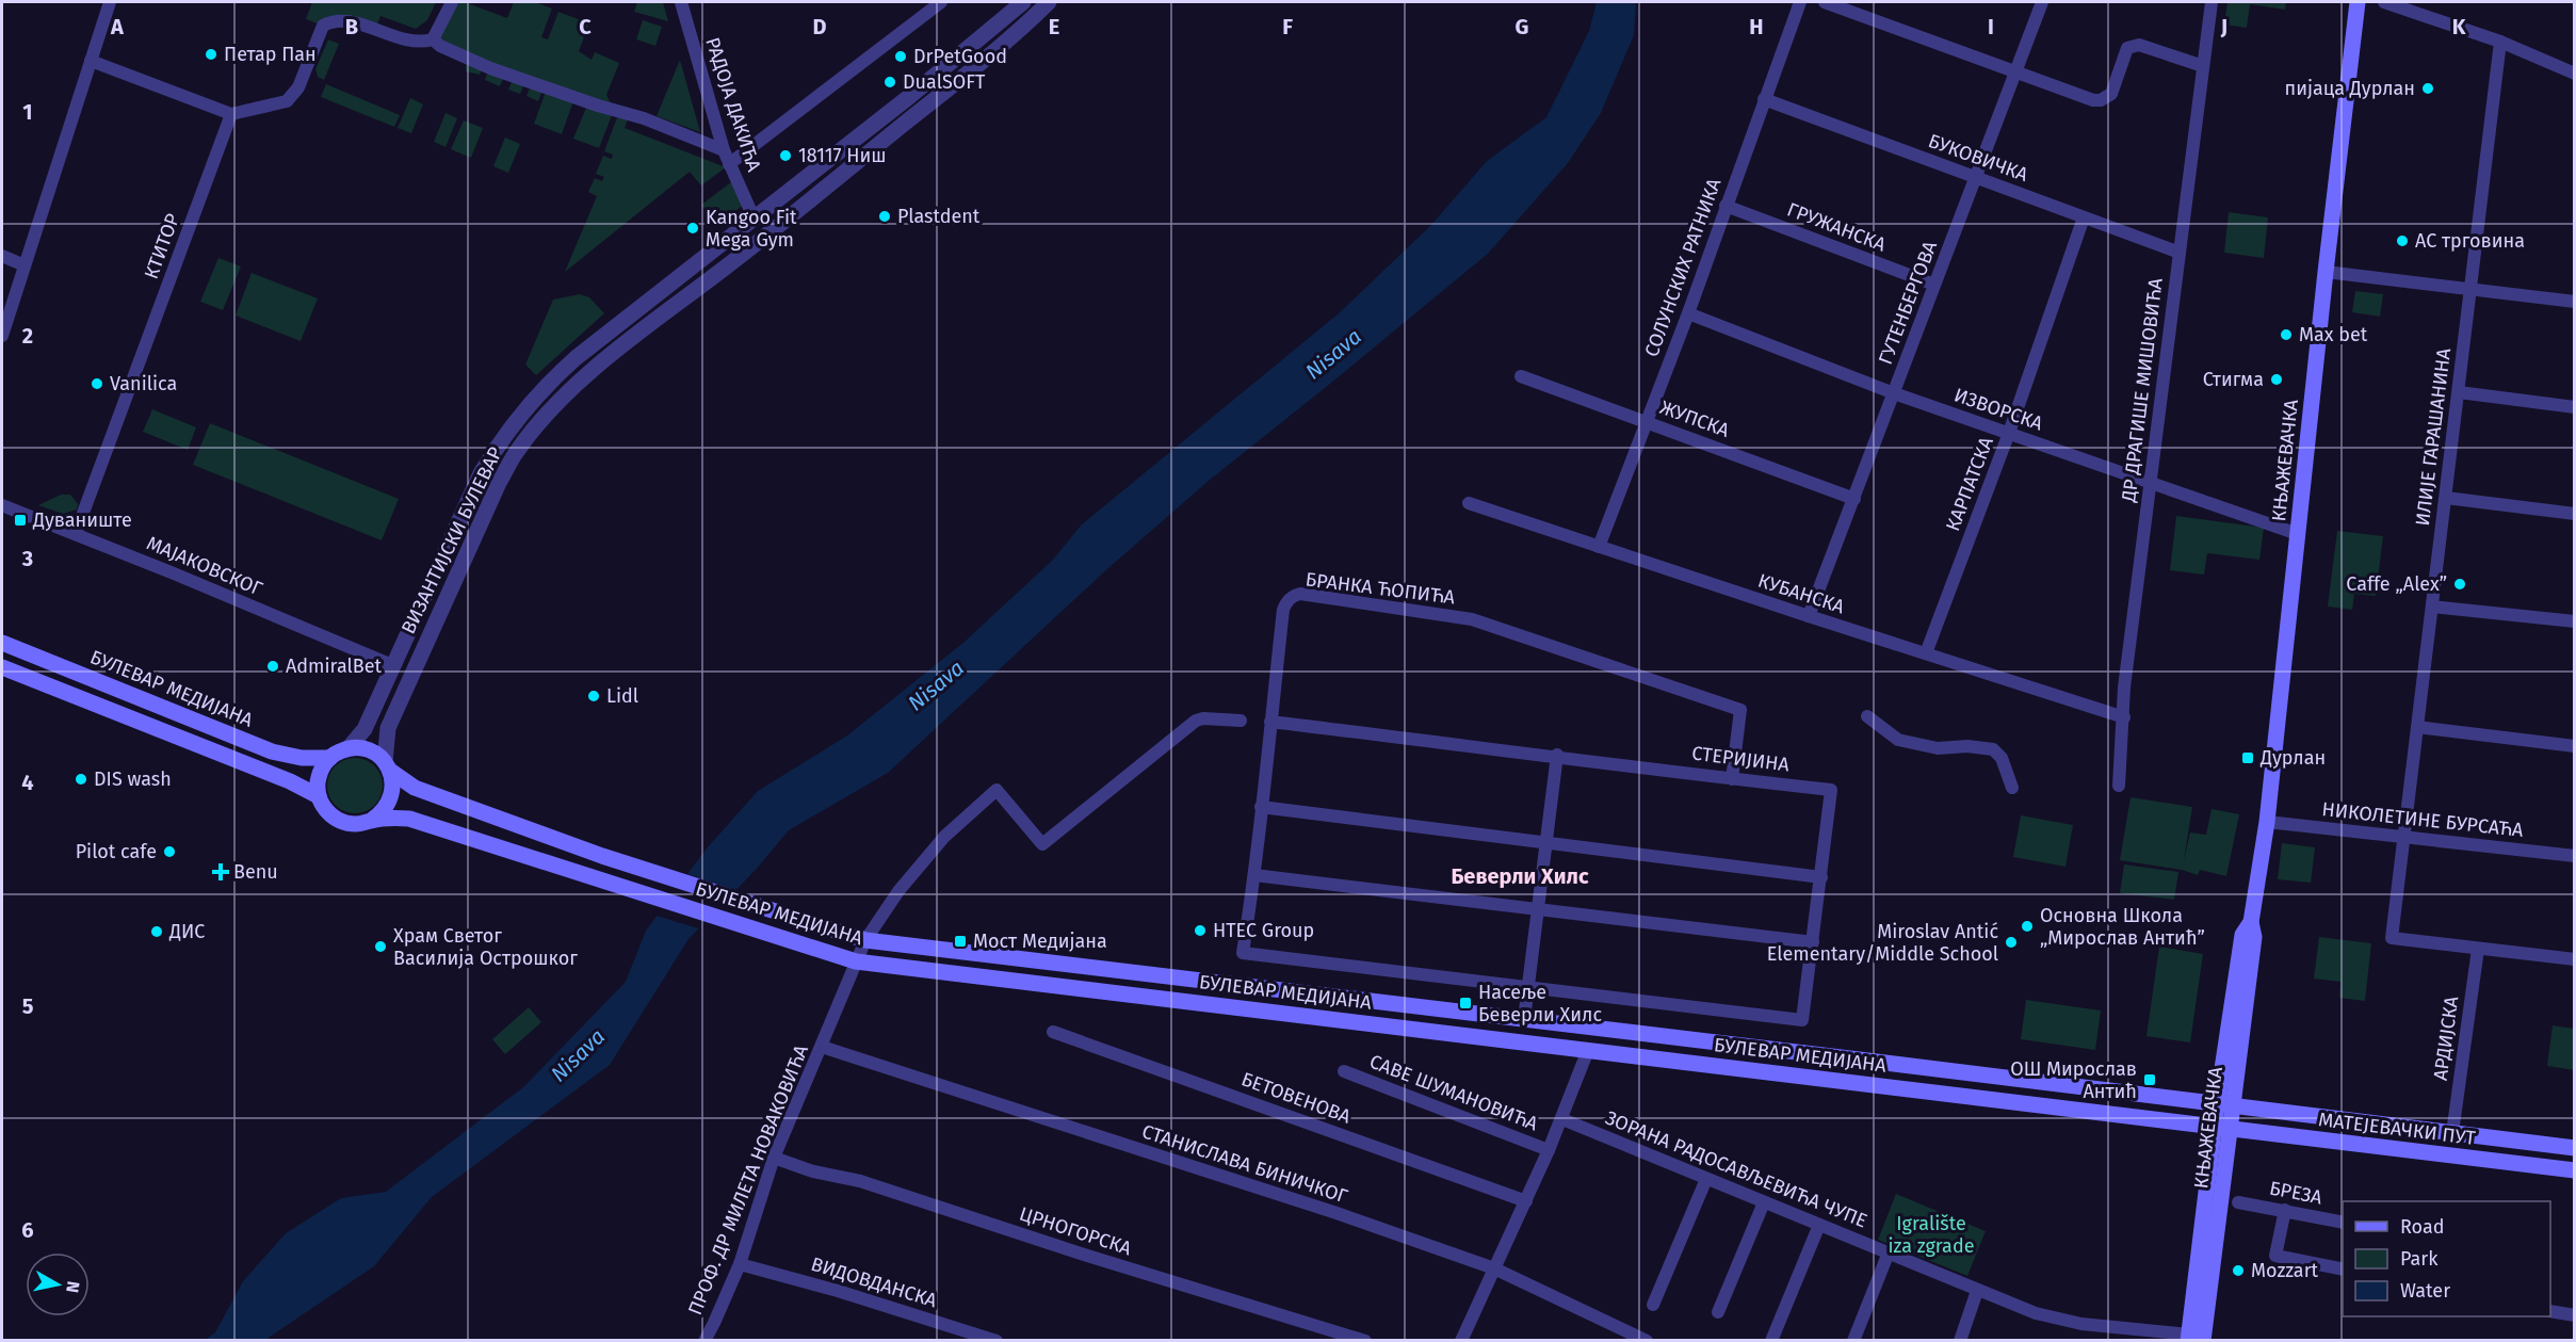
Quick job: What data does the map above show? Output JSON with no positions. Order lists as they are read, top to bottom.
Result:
{
  "streets": {
    "main road": ["КЊАЖЕВАЧКА", "БУЛЕВАР МЕДИЈАНА", "МАТЕЈЕВАЧКИ ПУТ"],
    "street": [
      "РАДОЈА ДАКИЋА",
      "БУКОВИЧКА",
      "ГРУЖАНСКА",
      "КТИТОР",
      "СОЛУНСКИХ РАТНИКА",
      "ГУТЕНБЕРГОВА",
      "ДР ДРАГИШЕ МИШОВИЋА",
      "ИЗВОРСКА",
      "ЖУПСКА",
      "ИЛИЈЕ ГАРАШАНИНА",
      "КАРПАТСКА",
      "ВИЗАНТИЈСКИ БУЛЕВАР",
      "МАЈАКОВСКОГ",
      "БРАНКА ЋОПИЋА",
      "КУБАНСКА",
      "СТЕРИЈИНА",
      "НИКОЛЕТИНЕ БУРСАЋА",
      "АРДИЈСКА",
      "САВЕ ШУМАНОВИЋА",
      "БЕТОВЕНОВА",
      "СТАНИСЛАВА БИНИЧКОГ",
      "ЗОРАНА РАДОСАВЉЕВИЋА ЧУПЕ",
      "ПРОФ. ДР МИЛЕТА НОВАКОВИЋА",
      "БРЕЗА",
      "ЦРНОГОРСКА",
      "ВИДОВДАНСКА"
    ]
  },
  "crossings": [
    ["РАДОЈА ДАКИЋА", "ВИЗАНТИЈСКИ БУЛЕВАР"],
    ["БУКОВИЧКА", "СОЛУНСКИХ РАТНИКА"],
    ["БУКОВИЧКА", "ГУТЕНБЕРГОВА"],
    ["БУКОВИЧКА", "ДР ДРАГИШЕ МИШОВИЋА"],
    ["БУКОВИЧКА", "КАРПАТСКА"],
    ["ГРУЖАНСКА", "СОЛУНСКИХ РАТНИКА"],
    ["ГРУЖАНСКА", "ГУТЕНБЕРГОВА"],
    ["КТИТОР", "МАЈАКОВСКОГ"],
    ["СОЛУНСКИХ РАТНИКА", "ИЗВОРСКА"],
    ["СОЛУНСКИХ РАТНИКА", "ЖУПСКА"],
    ["СОЛУНСКИХ РАТНИКА", "КУБАНСКА"],
    ["ГУТЕНБЕРГОВА", "ИЗВОРСКА"],
    ["ГУТЕНБЕРГОВА", "ЖУПСКА"],
    ["ГУТЕНБЕРГОВА", "КУБАНСКА"],
    ["ДР ДРАГИШЕ МИШОВИЋА", "ИЗВОРСКА"],
    ["ДР ДРАГИШЕ МИШОВИЋА", "КУБАНСКА"],
    ["ИЗВОРСКА", "КЊАЖЕВАЧКА"],
    ["ИЗВОРСКА", "КАРПАТСКА"],
    ["ИЛИЈЕ ГАРАШАНИНА", "НИКОЛЕТИНЕ БУРСАЋА"],
    ["ИЛИЈЕ ГАРАШАНИНА", "АРДИЈСКА"],
    ["КЊАЖЕВАЧКА", "БУЛЕВАР МЕДИЈАНА"],
    ["КЊАЖЕВАЧКА", "НИКОЛЕТИНЕ БУРСАЋА"],
    ["КЊАЖЕВАЧКА", "МАТЕЈЕВАЧКИ ПУТ"],
    ["КЊАЖЕВАЧКА", "ЗОРАНА РАДОСАВЉЕВИЋА ЧУПЕ"],
    ["КАРПАТСКА", "КУБАНСКА"],
    ["ВИЗАНТИЈСКИ БУЛЕВАР", "МАЈАКОВСКОГ"],
    ["ВИЗАНТИЈСКИ БУЛЕВАР", "БУЛЕВАР МЕДИЈАНА"],
    ["БРАНКА ЋОПИЋА", "БУЛЕВАР МЕДИЈАНА"],
    ["БРАНКА ЋОПИЋА", "СТЕРИЈИНА"],
    ["БУЛЕВАР МЕДИЈАНА", "СТЕРИЈИНА"],
    ["БУЛЕВАР МЕДИЈАНА", "МАТЕЈЕВАЧКИ ПУТ"],
    ["БУЛЕВАР МЕДИЈАНА", "ПРОФ. ДР МИЛЕТА НОВАКОВИЋА"],
    ["АРДИЈСКА", "МАТЕЈЕВАЧКИ ПУТ"],
    ["СТАНИСЛАВА БИНИЧКОГ", "ПРОФ. ДР МИЛЕТА НОВАКОВИЋА"],
    ["ПРОФ. ДР МИЛЕТА НОВАКОВИЋА", "ЦРНОГОРСКА"],
    ["ПРОФ. ДР МИЛЕТА НОВАКОВИЋА", "ВИДОВДАНСКА"]
  ],
  "districts": ["Беверли Хилс"],
  "water": ["Nisava"],
  "parks": ["Igralište iza zgrade"],
  "places": {
    "other": [
      "Петар Пан",
      "DrPetGood",
      "DualSOFT",
      "пијаца Дурлан",
      "18117 Ниш",
      "Plastdent",
      "Kangoo Fit Mega Gym",
      "АС трговина",
      "Max bet",
      "Стигма",
      "Vanilica",
      "Caffe „Alex”",
      "AdmiralBet",
      "Lidl",
      "DIS wash",
      "Pilot cafe",
      "Основна Школа „Мирослав Антић”",
      "HTEC Group",
      "ДИС",
      "Miroslav Antić Elementary/Middle School",
      "Храм Светог Василија Острошког",
      "Mozzart"
    ],
    "transit": [
      "Дуваниште",
      "Дурлан",
      "Мост Медијана",
      "Насеље Беверли Хилс",
      "ОШ Мирослав Антић"
    ],
    "health": ["Benu"]
  },
  "legend": ["Road", "Park", "Water"],
  "north": "right",
  "grid": {
    "columns": [
      "A",
      "B",
      "C",
      "D",
      "E",
      "F",
      "G",
      "H",
      "I",
      "J",
      "K"
    ],
    "rows": [
      "1",
      "2",
      "3",
      "4",
      "5",
      "6"
    ]
  }
}
